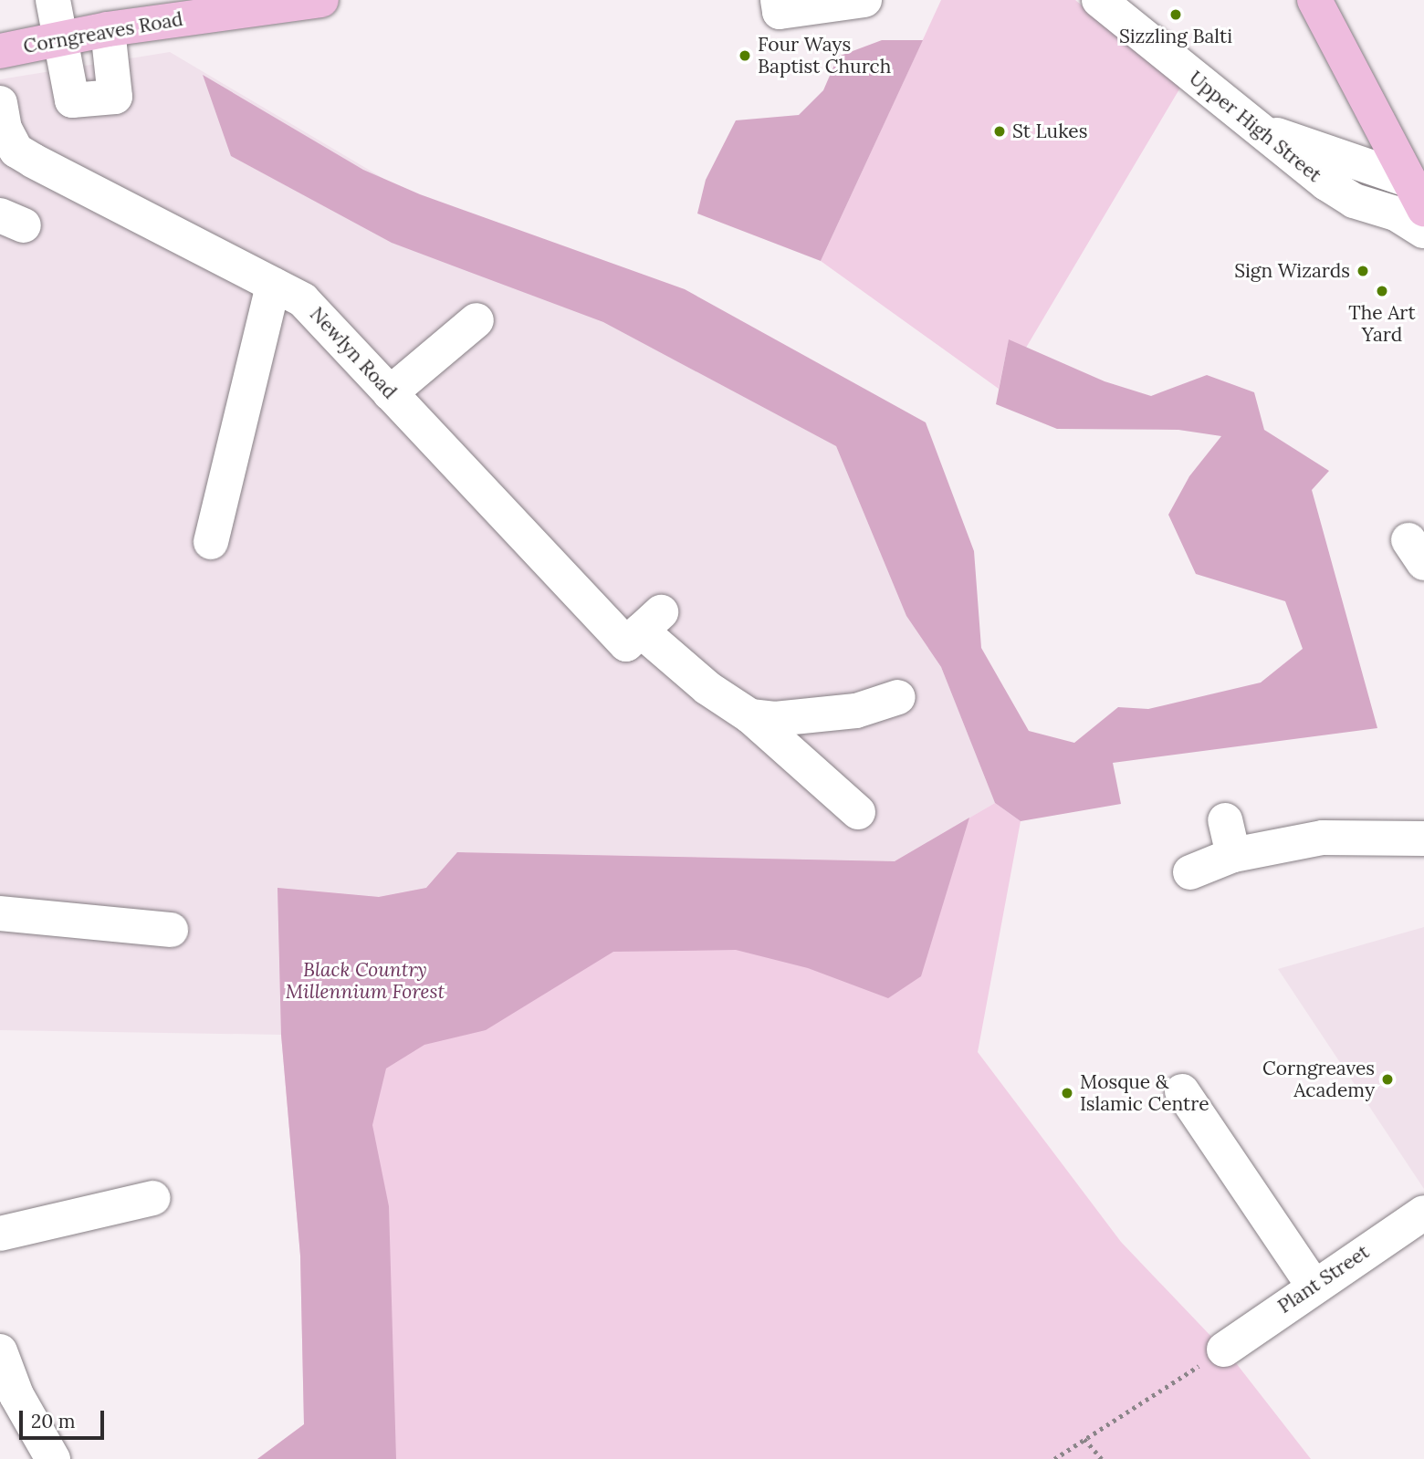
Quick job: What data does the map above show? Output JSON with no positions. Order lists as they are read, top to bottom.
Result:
{
  "streets": {
    "main road": ["Corngreaves Road"],
    "street": ["Upper High Street", "Newlyn Road", "Plant Street"]
  },
  "parks": ["Black Country Millennium Forest"],
  "places": [
    "Sizzling Balti",
    "Four Ways Baptist Church",
    "St Lukes",
    "Sign Wizards",
    "The Art Yard",
    "Corngreaves Academy",
    "Mosque & Islamic Centre"
  ],
  "scale_bar": "20 m"
}
